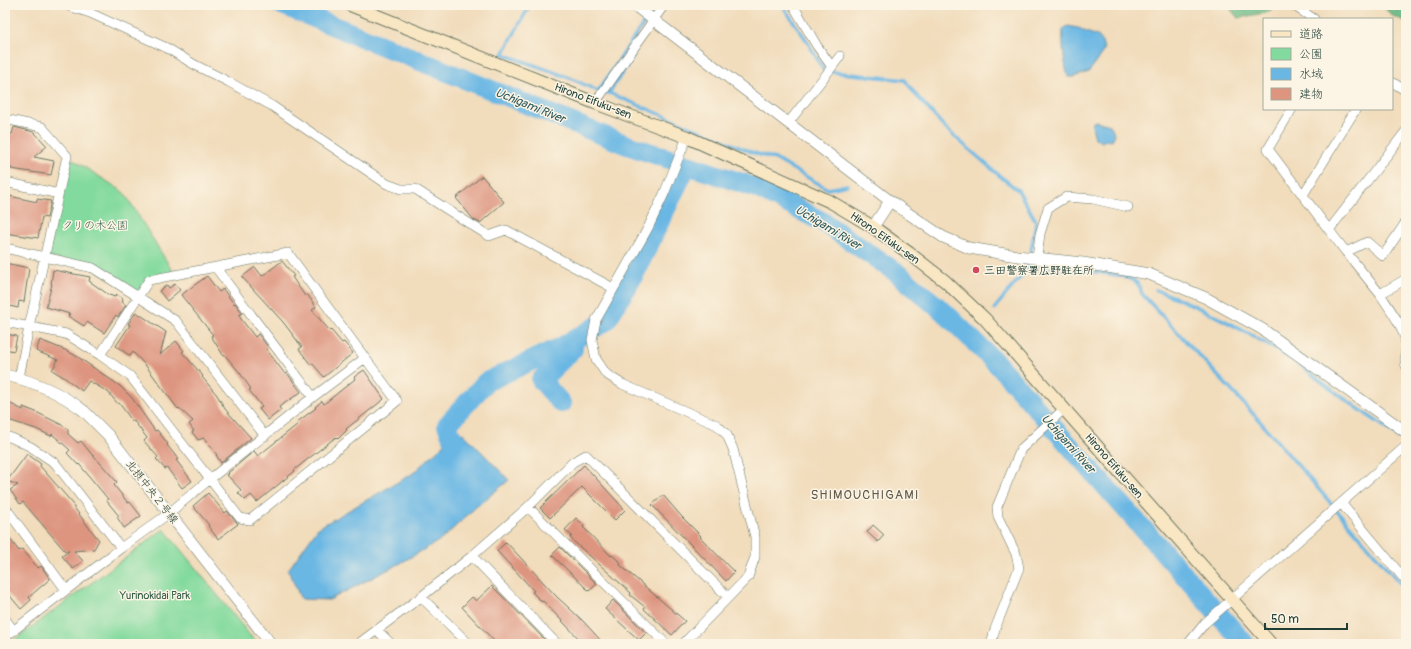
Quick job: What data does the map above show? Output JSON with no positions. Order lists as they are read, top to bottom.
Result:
{
  "streets": {
    "main road": ["Hirono Eifuku-sen"],
    "street": ["北摂中央２号線"]
  },
  "districts": ["SHIMOUCHIGAMI"],
  "water": ["Uchigami River"],
  "parks": ["クリの木公園", "Yurinokidai Park"],
  "places": ["三田警察署広野駐在所"],
  "legend": [
    "道路",
    "公園",
    "水域",
    "建物"
  ],
  "scale_bar": "50 m"
}
